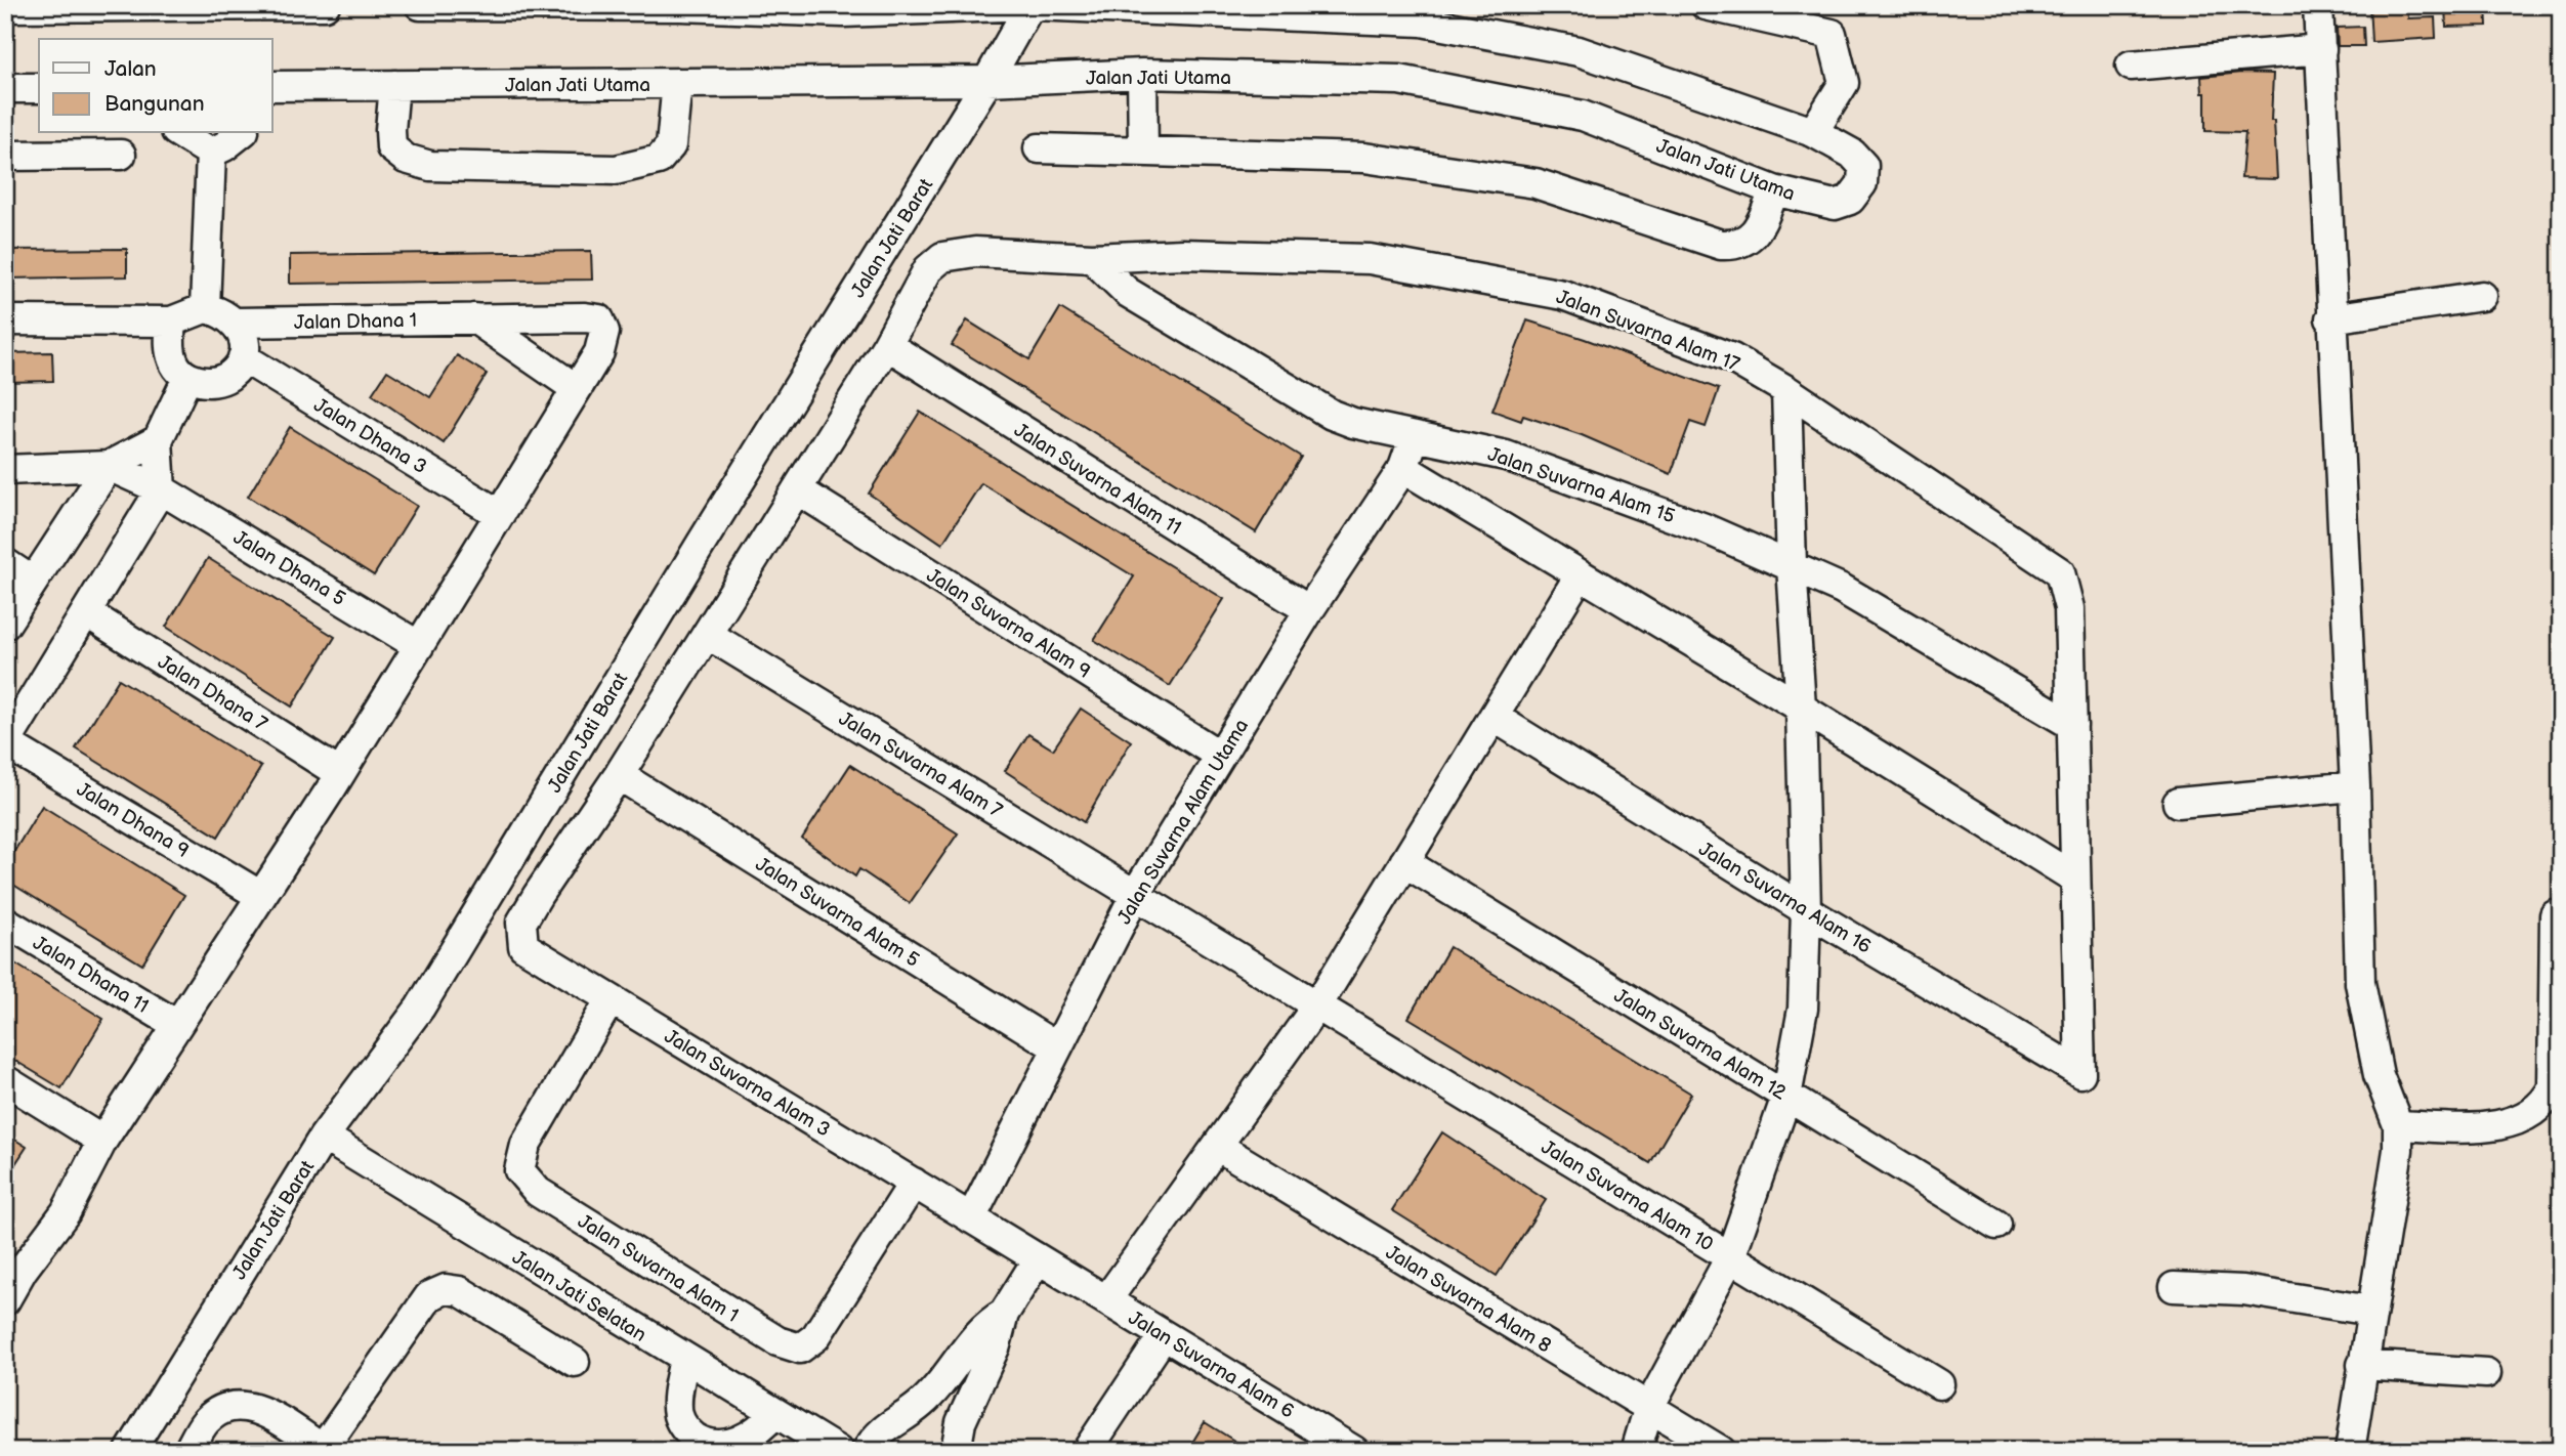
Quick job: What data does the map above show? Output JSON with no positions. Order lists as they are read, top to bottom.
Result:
{
  "streets": {
    "street": [
      "Jalan Jati Utama",
      "Jalan Jati Barat",
      "Jalan Dhana 1",
      "Jalan Suvarna Alam 17",
      "Jalan Dhana 3",
      "Jalan Suvarna Alam 11",
      "Jalan Suvarna Alam 15",
      "Jalan Dhana 5",
      "Jalan Suvarna Alam 9",
      "Jalan Dhana 7",
      "Jalan Suvarna Alam 7",
      "Jalan Dhana 9",
      "Jalan Suvarna Alam Utama",
      "Jalan Suvarna Alam 16",
      "Jalan Suvarna Alam 5",
      "Jalan Dhana 11",
      "Jalan Suvarna Alam 12",
      "Jalan Suvarna Alam 3",
      "Jalan Suvarna Alam 10",
      "Jalan Suvarna Alam 1",
      "Jalan Jati Selatan",
      "Jalan Suvarna Alam 8",
      "Jalan Suvarna Alam 6"
    ]
  },
  "crossings": [
    ["Jalan Jati Utama", "Jalan Jati Barat"],
    ["Jalan Jati Barat", "Jalan Jati Selatan"],
    ["Jalan Dhana 1", "Jalan Dhana 3"],
    ["Jalan Suvarna Alam 17", "Jalan Suvarna Alam 11"],
    ["Jalan Suvarna Alam 17", "Jalan Suvarna Alam 15"],
    ["Jalan Suvarna Alam 17", "Jalan Suvarna Alam 9"],
    ["Jalan Suvarna Alam 17", "Jalan Suvarna Alam 7"],
    ["Jalan Suvarna Alam 17", "Jalan Suvarna Alam 5"],
    ["Jalan Suvarna Alam 17", "Jalan Suvarna Alam 3"],
    ["Jalan Suvarna Alam 11", "Jalan Suvarna Alam Utama"],
    ["Jalan Suvarna Alam 15", "Jalan Suvarna Alam Utama"],
    ["Jalan Suvarna Alam 9", "Jalan Suvarna Alam Utama"],
    ["Jalan Suvarna Alam 7", "Jalan Suvarna Alam Utama"],
    ["Jalan Suvarna Alam 7", "Jalan Suvarna Alam 10"],
    ["Jalan Suvarna Alam Utama", "Jalan Suvarna Alam 5"],
    ["Jalan Suvarna Alam Utama", "Jalan Suvarna Alam 3"],
    ["Jalan Suvarna Alam 3", "Jalan Suvarna Alam 1"],
    ["Jalan Suvarna Alam 3", "Jalan Suvarna Alam 6"]
  ],
  "legend": ["Jalan", "Bangunan"]
}
